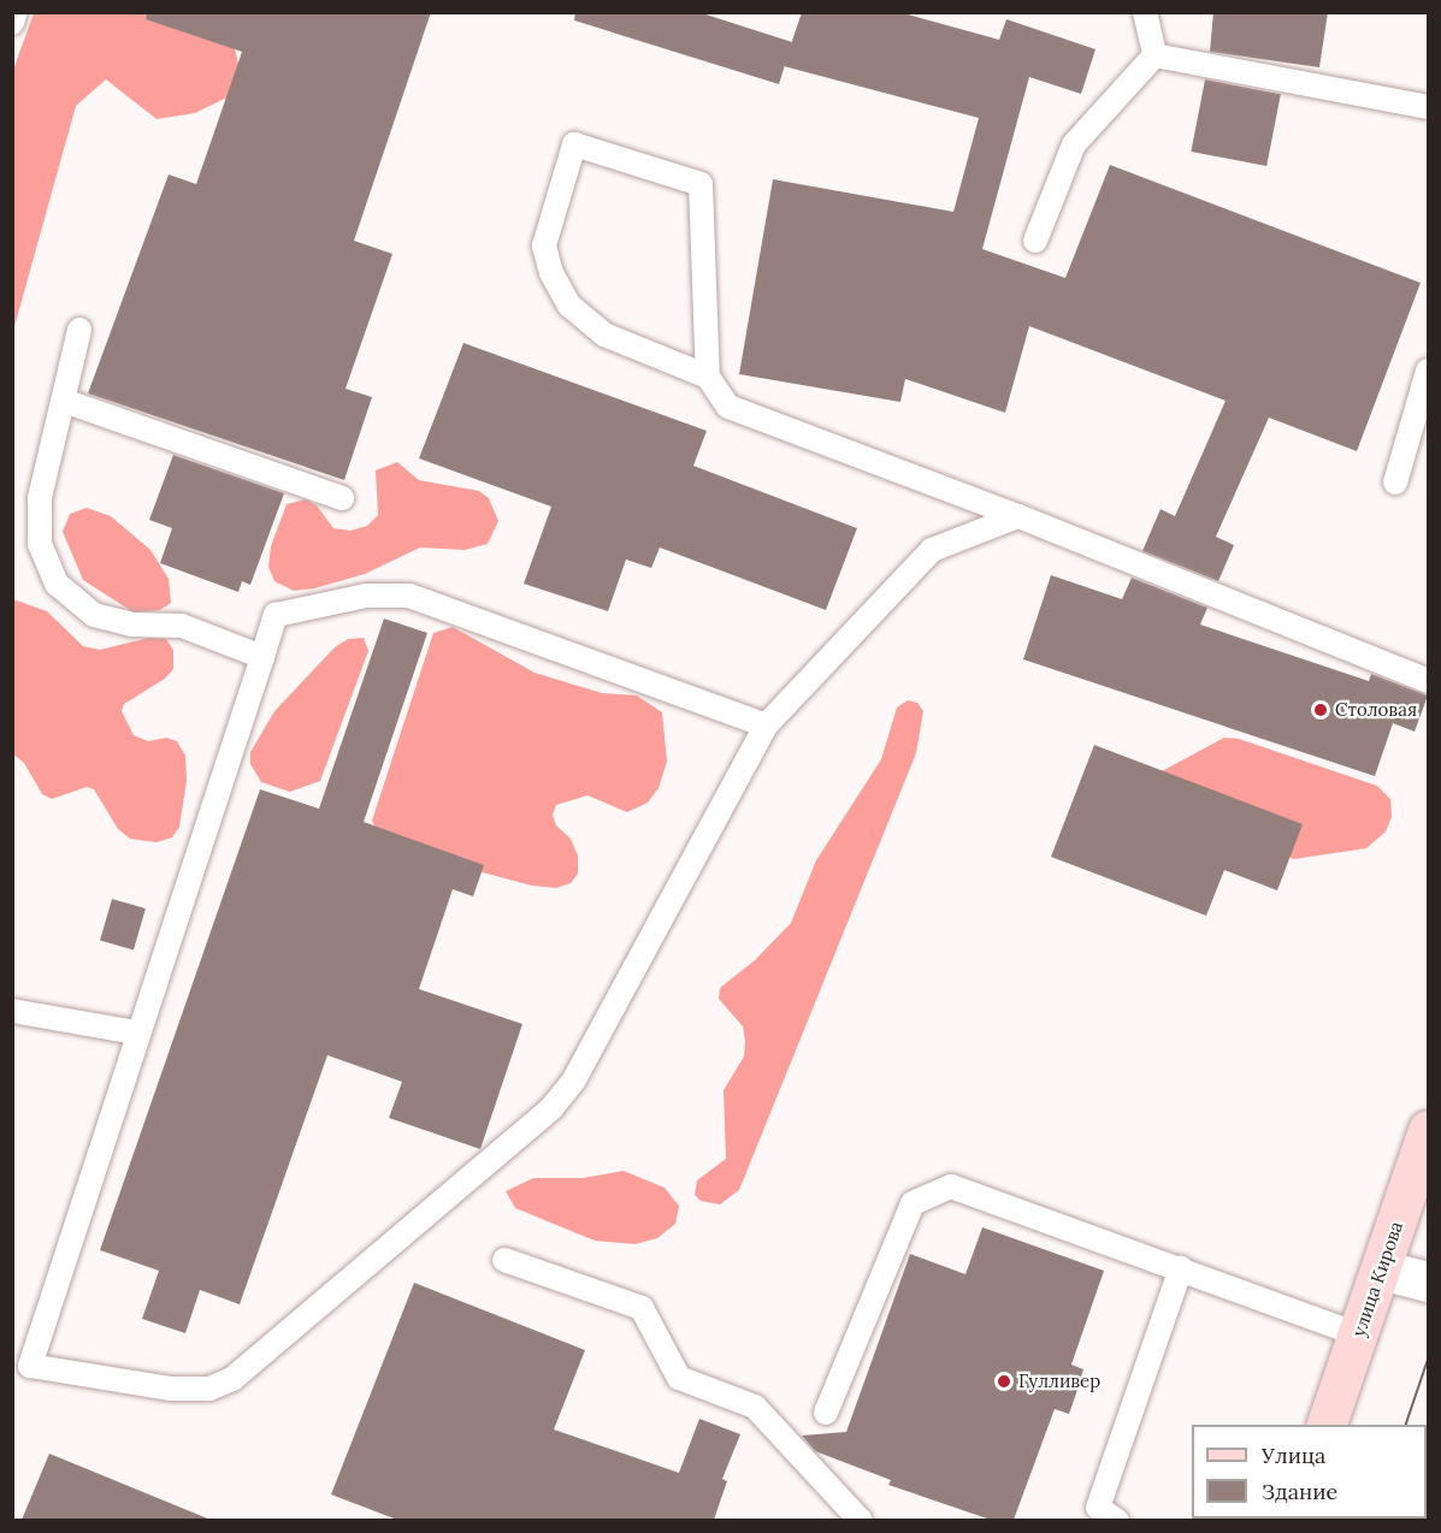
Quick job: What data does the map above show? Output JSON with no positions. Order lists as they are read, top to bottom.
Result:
{
  "streets": {
    "main road": ["улица Кирова"]
  },
  "places": ["Столовая", "Гулливер"],
  "legend": ["Улица", "Здание"]
}
